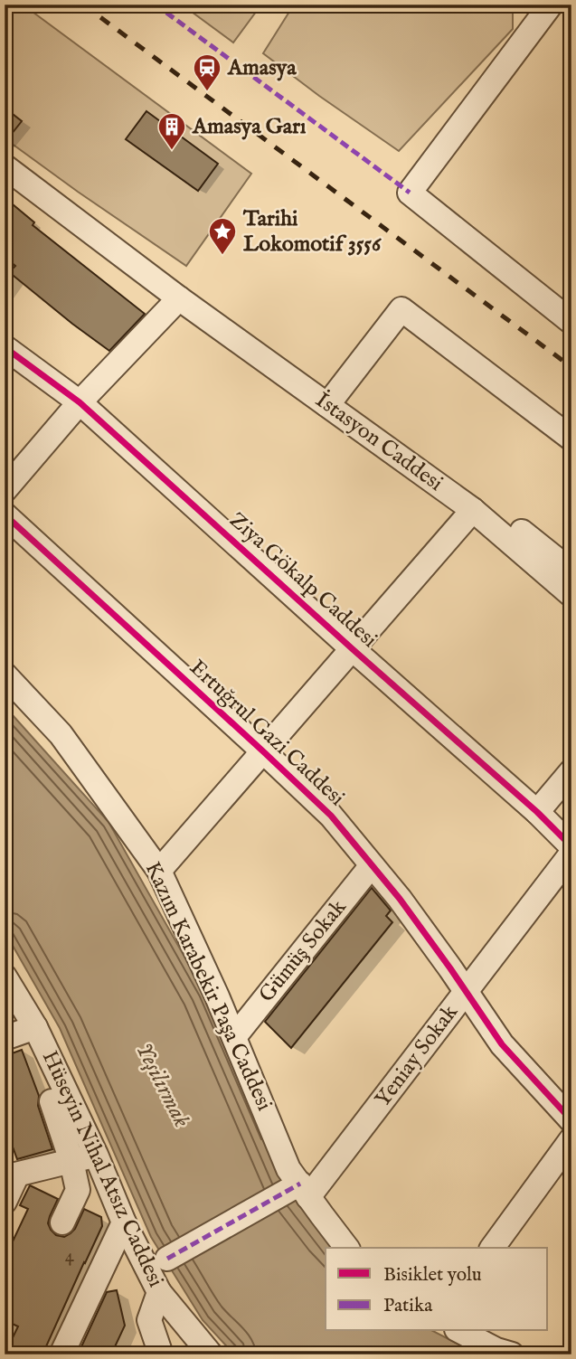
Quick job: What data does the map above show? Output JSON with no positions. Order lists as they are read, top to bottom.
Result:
{
  "streets": {
    "street": [
      "İstasyon Caddesi",
      "Ziya Gökalp Caddesi",
      "Ertuğrul Gazi Caddesi",
      "Gümüş Sokak",
      "Kazım Karabekir Paşa Caddesi",
      "Yeniay Sokak",
      "Hüseyin Nihal Atsız Caddesi"
    ]
  },
  "crossings": [
    ["Ertuğrul Gazi Caddesi", "Gümüş Sokak"],
    ["Ertuğrul Gazi Caddesi", "Yeniay Sokak"],
    ["Gümüş Sokak", "Kazım Karabekir Paşa Caddesi"],
    ["Kazım Karabekir Paşa Caddesi", "Yeniay Sokak"]
  ],
  "water": ["Yeşilırmak"],
  "places": {
    "station": ["Amasya"],
    "building": ["Amasya Garı"],
    "place": ["Tarihi Lokomotif 3556"]
  },
  "house_numbers": ["4"],
  "legend": ["Bisiklet yolu", "Patika"]
}
